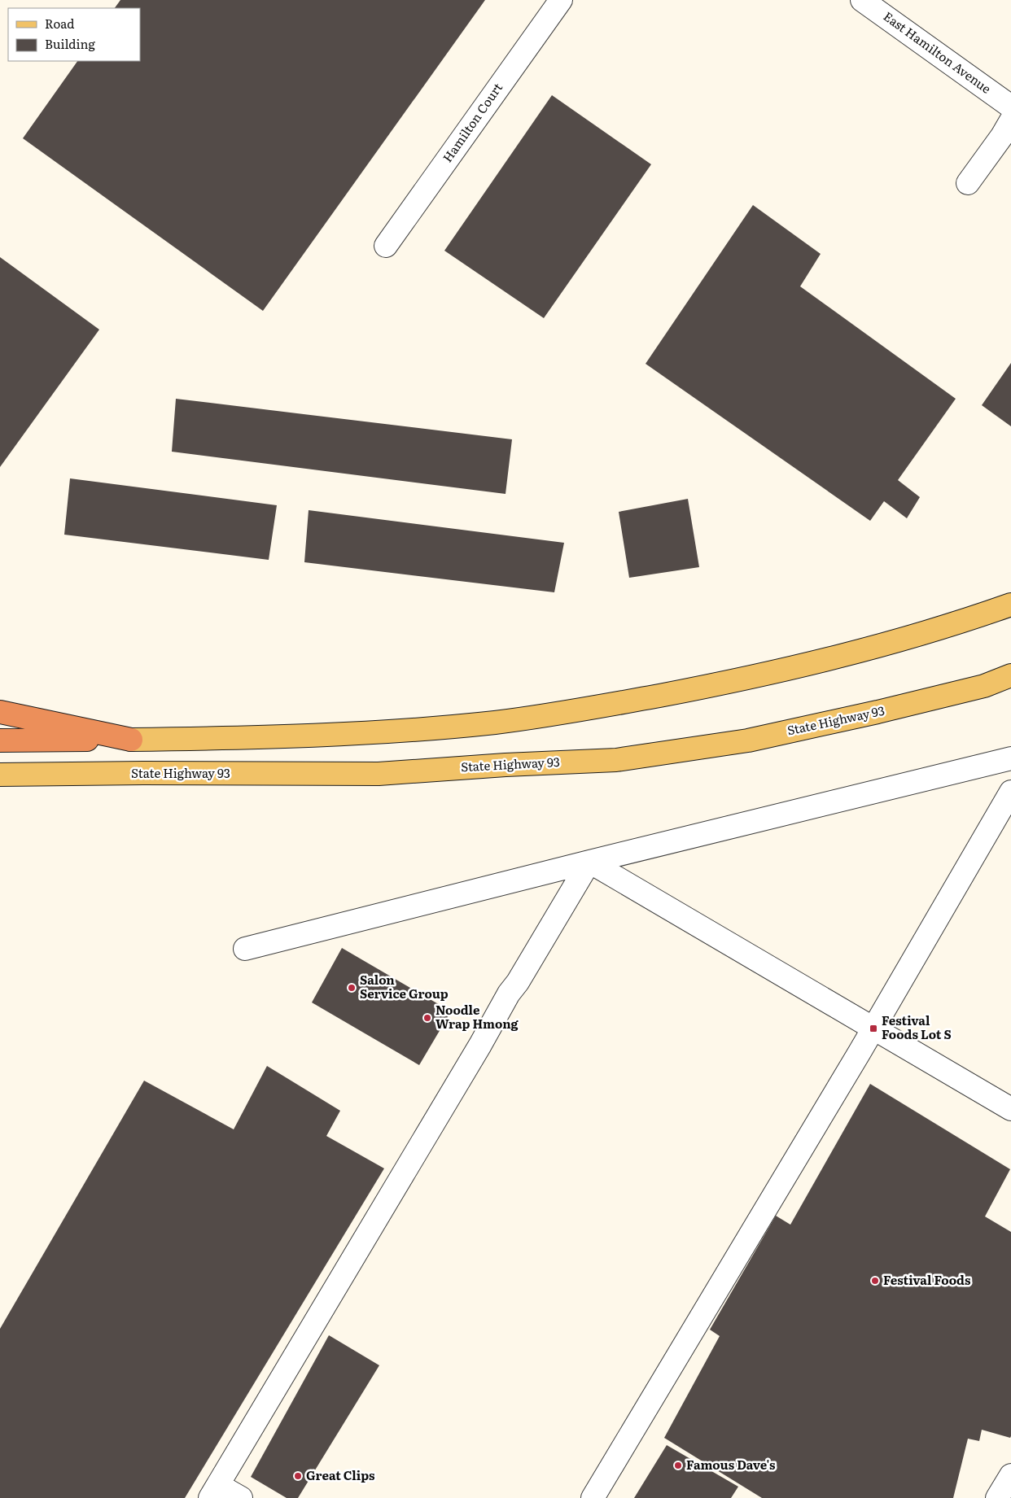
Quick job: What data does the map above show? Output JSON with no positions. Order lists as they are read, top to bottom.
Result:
{
  "streets": {
    "main road": ["State Highway 93"],
    "street": ["East Hamilton Avenue", "Hamilton Court"]
  },
  "places": {
    "other": [
      "Salon Service Group",
      "Noodle Wrap Hmong",
      "Festival Foods",
      "Famous Dave's",
      "Great Clips"
    ],
    "transit": ["Festival Foods Lot S"]
  },
  "legend": ["Road", "Building"]
}
